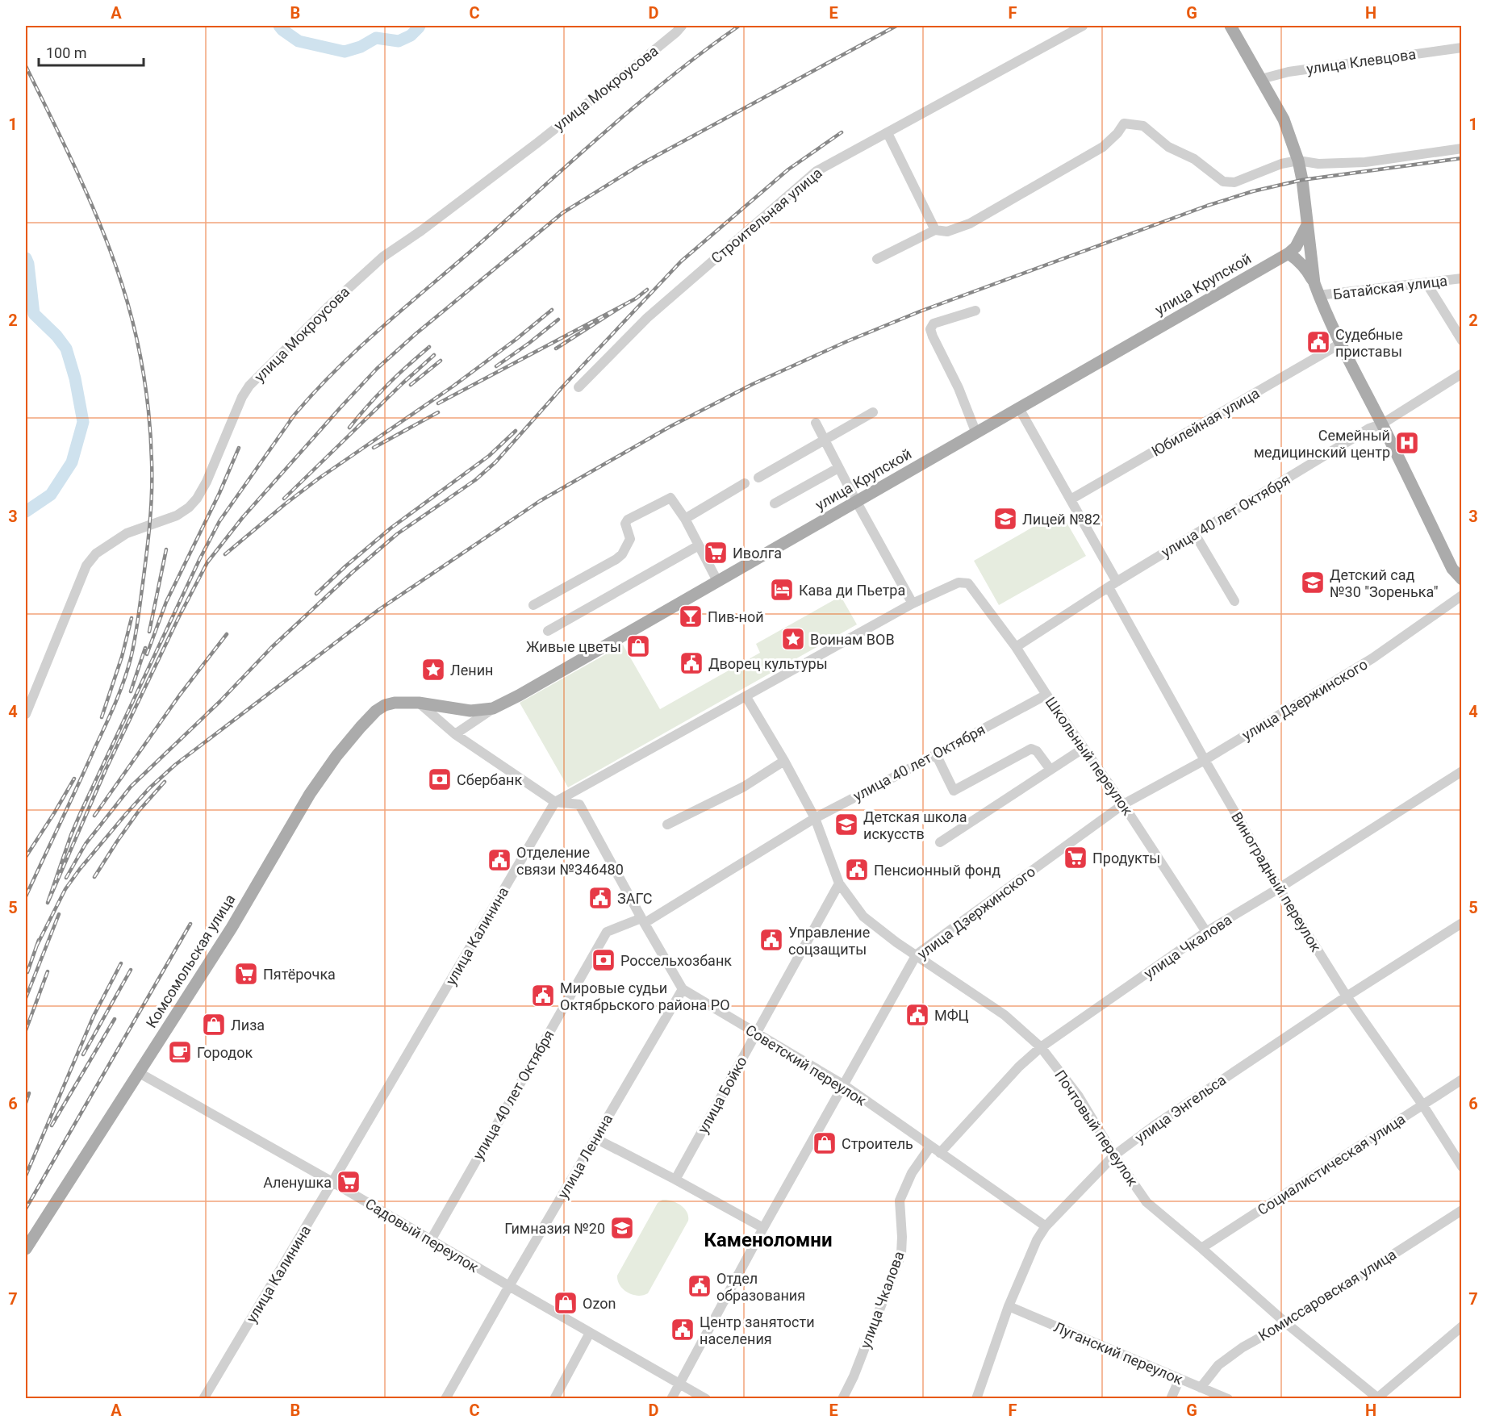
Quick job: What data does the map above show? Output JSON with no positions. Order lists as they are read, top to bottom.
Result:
{
  "streets": {
    "main road": ["улица Крупской", "Комсомольская улица"],
    "street": [
      "улица Клевцова",
      "улица Мокроусова",
      "Строительная улица",
      "Батайская улица",
      "Юбилейная улица",
      "улица 40 лет Октября",
      "улица Дзержинского",
      "Школьный переулок",
      "Виноградный переулок",
      "улица Калинина",
      "улица Чкалова",
      "Советский переулок",
      "улица Бойко",
      "улица Энгельса",
      "Почтовый переулок",
      "улица Ленина",
      "Социалистическая улица",
      "Садовый переулок",
      "Комиссаровская улица",
      "Луганский переулок"
    ]
  },
  "crossings": [
    ["улица Крупской", "Виноградный переулок"],
    ["улица Крупской", "Комсомольская улица"],
    ["улица Крупской", "Советский переулок"],
    ["Юбилейная улица", "Виноградный переулок"],
    ["улица 40 лет Октября", "Школьный переулок"],
    ["улица 40 лет Октября", "Виноградный переулок"],
    ["улица 40 лет Октября", "Советский переулок"],
    ["улица 40 лет Октября", "Почтовый переулок"],
    ["улица 40 лет Октября", "Садовый переулок"],
    ["улица Дзержинского", "Школьный переулок"],
    ["улица Дзержинского", "Виноградный переулок"],
    ["улица Дзержинского", "Советский переулок"],
    ["улица Дзержинского", "Почтовый переулок"],
    ["улица Дзержинского", "Садовый переулок"],
    ["Школьный переулок", "улица Чкалова"],
    ["Виноградный переулок", "улица Чкалова"],
    ["Виноградный переулок", "улица Энгельса"],
    ["Виноградный переулок", "Социалистическая улица"],
    ["улица Калинина", "Советский переулок"],
    ["улица Калинина", "Садовый переулок"],
    ["улица Чкалова", "Советский переулок"],
    ["улица Чкалова", "Почтовый переулок"],
    ["Комсомольская улица", "Садовый переулок"],
    ["Советский переулок", "улица Бойко"],
    ["Советский переулок", "улица Энгельса"],
    ["Советский переулок", "улица Ленина"],
    ["улица Бойко", "Почтовый переулок"],
    ["улица Энгельса", "Почтовый переулок"],
    ["улица Энгельса", "Луганский переулок"],
    ["Почтовый переулок", "Социалистическая улица"],
    ["Почтовый переулок", "Комиссаровская улица"],
    ["улица Ленина", "Садовый переулок"],
    ["Комиссаровская улица", "Луганский переулок"]
  ],
  "districts": ["Каменоломни"],
  "places": {
    "public building": [
      "Судебные приставы",
      "Дворец культуры",
      "Отделение связи №346480",
      "Пенсионный фонд",
      "ЗАГС",
      "Управление соцзащиты",
      "Мировые судьи Октябрьского района РО",
      "МФЦ",
      "Отдел образования",
      "Центр занятости населения"
    ],
    "hospital": ["Семейный медицинский центр"],
    "school or university": [
      "Лицей №82",
      "Детский сад №30 \"Зоренька\"",
      "Детская школа искусств",
      "Гимназия №20"
    ],
    "supermarket": [
      "Иволга",
      "Продукты",
      "Пятёрочка",
      "Аленушка"
    ],
    "hotel": ["Кава ди Пьетра"],
    "bar": ["Пив-ной"],
    "place": ["Воинам ВОВ", "Ленин"],
    "shop": [
      "Живые цветы",
      "Лиза",
      "Строитель",
      "Ozon"
    ],
    "bank": ["Сбербанк", "Россельхозбанк"],
    "cafe": ["Городок"]
  },
  "scale_bar": "100 m",
  "grid": {
    "columns": [
      "A",
      "B",
      "C",
      "D",
      "E",
      "F",
      "G",
      "H"
    ],
    "rows": [
      "1",
      "2",
      "3",
      "4",
      "5",
      "6",
      "7"
    ]
  }
}
